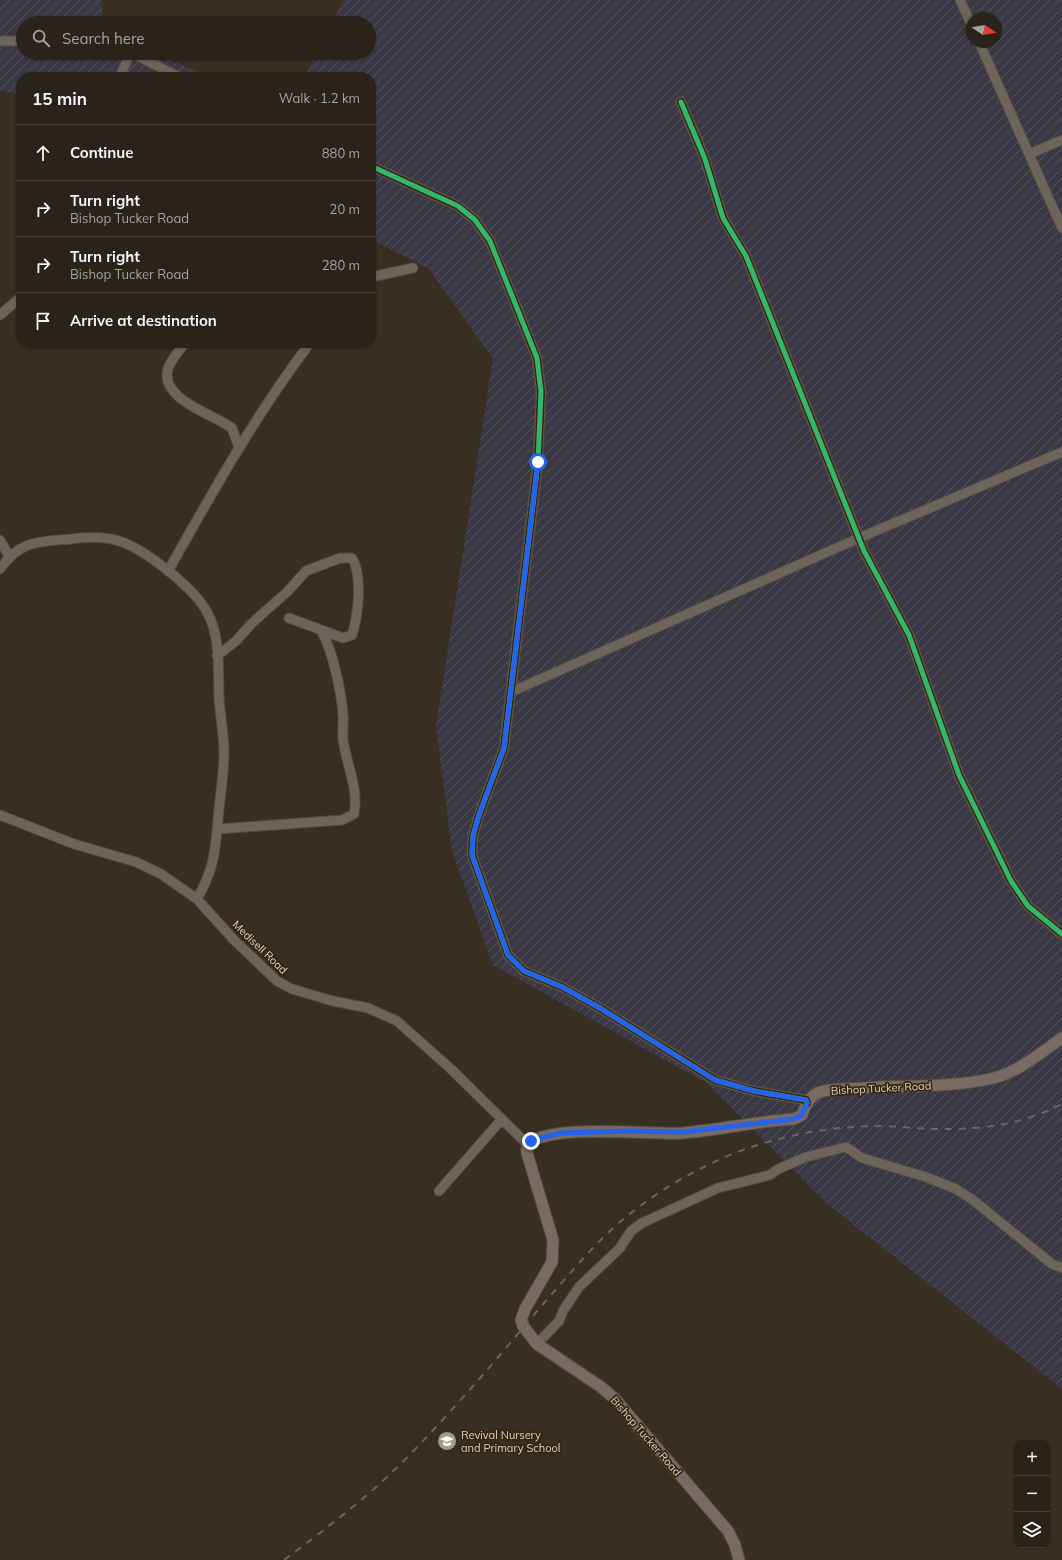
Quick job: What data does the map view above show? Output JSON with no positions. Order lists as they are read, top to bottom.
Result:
{
  "streets": {
    "main road": ["Bishop Tucker Road"],
    "street": ["Medisell Road"]
  },
  "crossings": [
    ["Medisell Road", "Bishop Tucker Road"]
  ],
  "places": {
    "school or university": ["Revival Nursery and Primary School"]
  },
  "north": "right",
  "page": {
    "search": "Search here",
    "heading": ["15 min", "Walk · 1.2 km"],
    "list": [
      ["Continue", "880 m"],
      ["Turn right", "Bishop Tucker Road", "20 m"],
      ["Turn right", "Bishop Tucker Road", "280 m"],
      "Arrive at destination"
    ],
    "map_buttons": ["+", "−"]
  }
}
